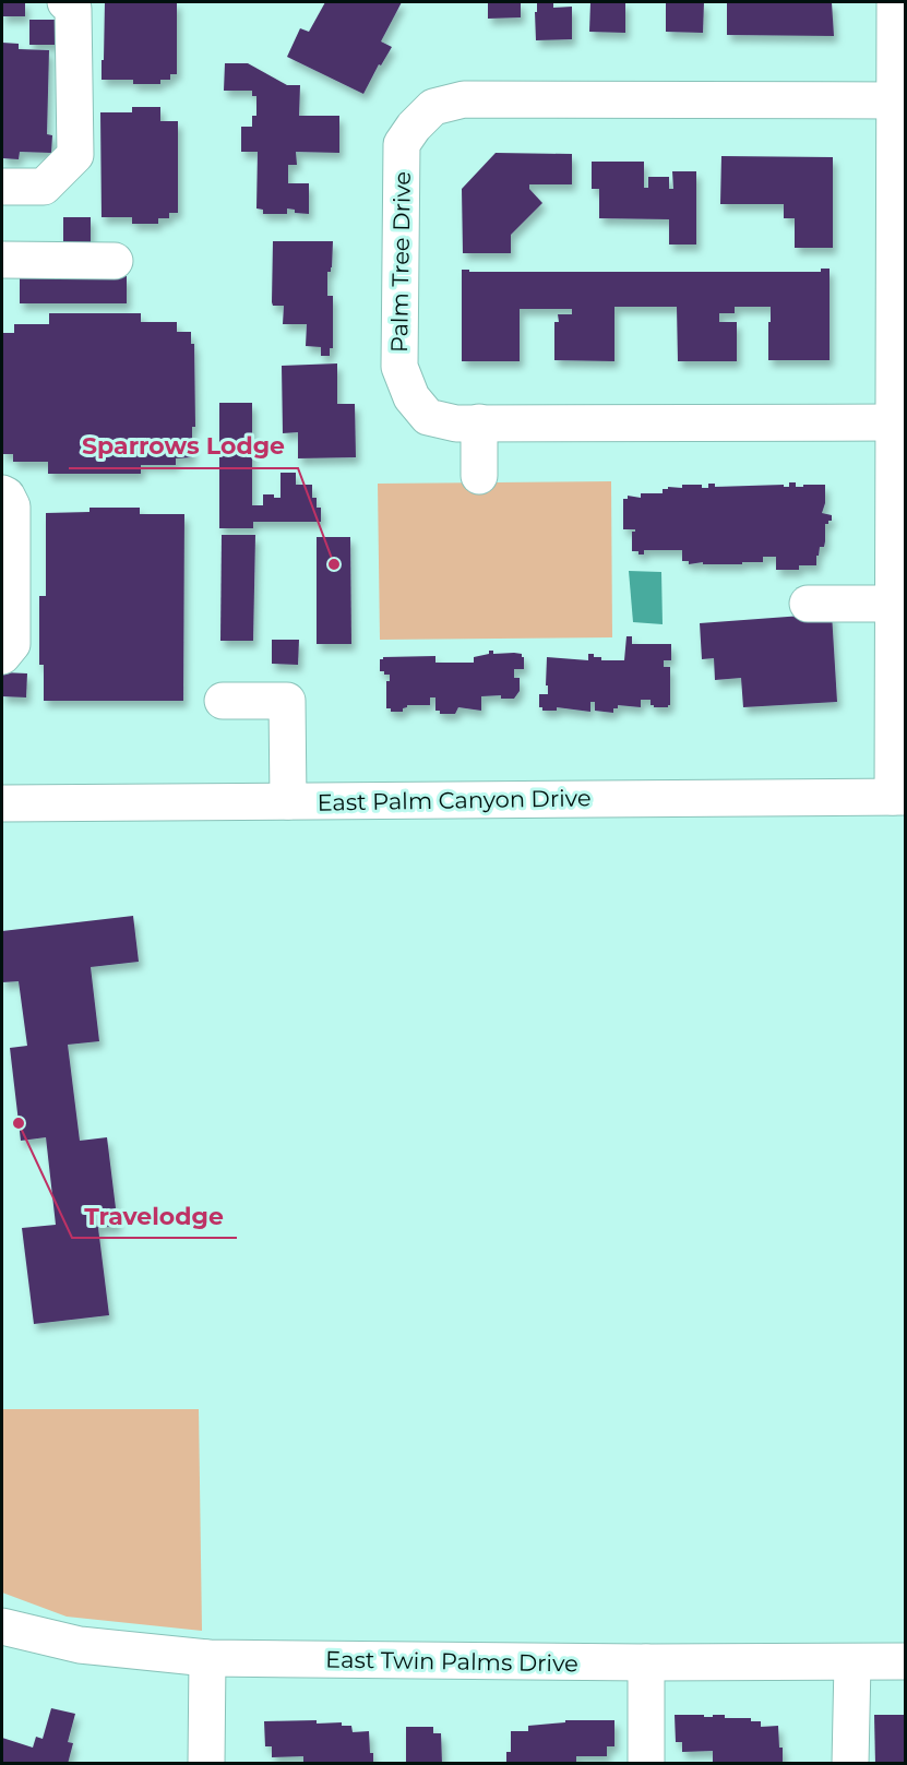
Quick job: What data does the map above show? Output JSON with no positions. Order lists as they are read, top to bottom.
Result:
{
  "streets": {
    "street": ["Palm Tree Drive", "East Palm Canyon Drive", "East Twin Palms Drive"]
  },
  "places": ["Sparrows Lodge", "Travelodge"]
}
